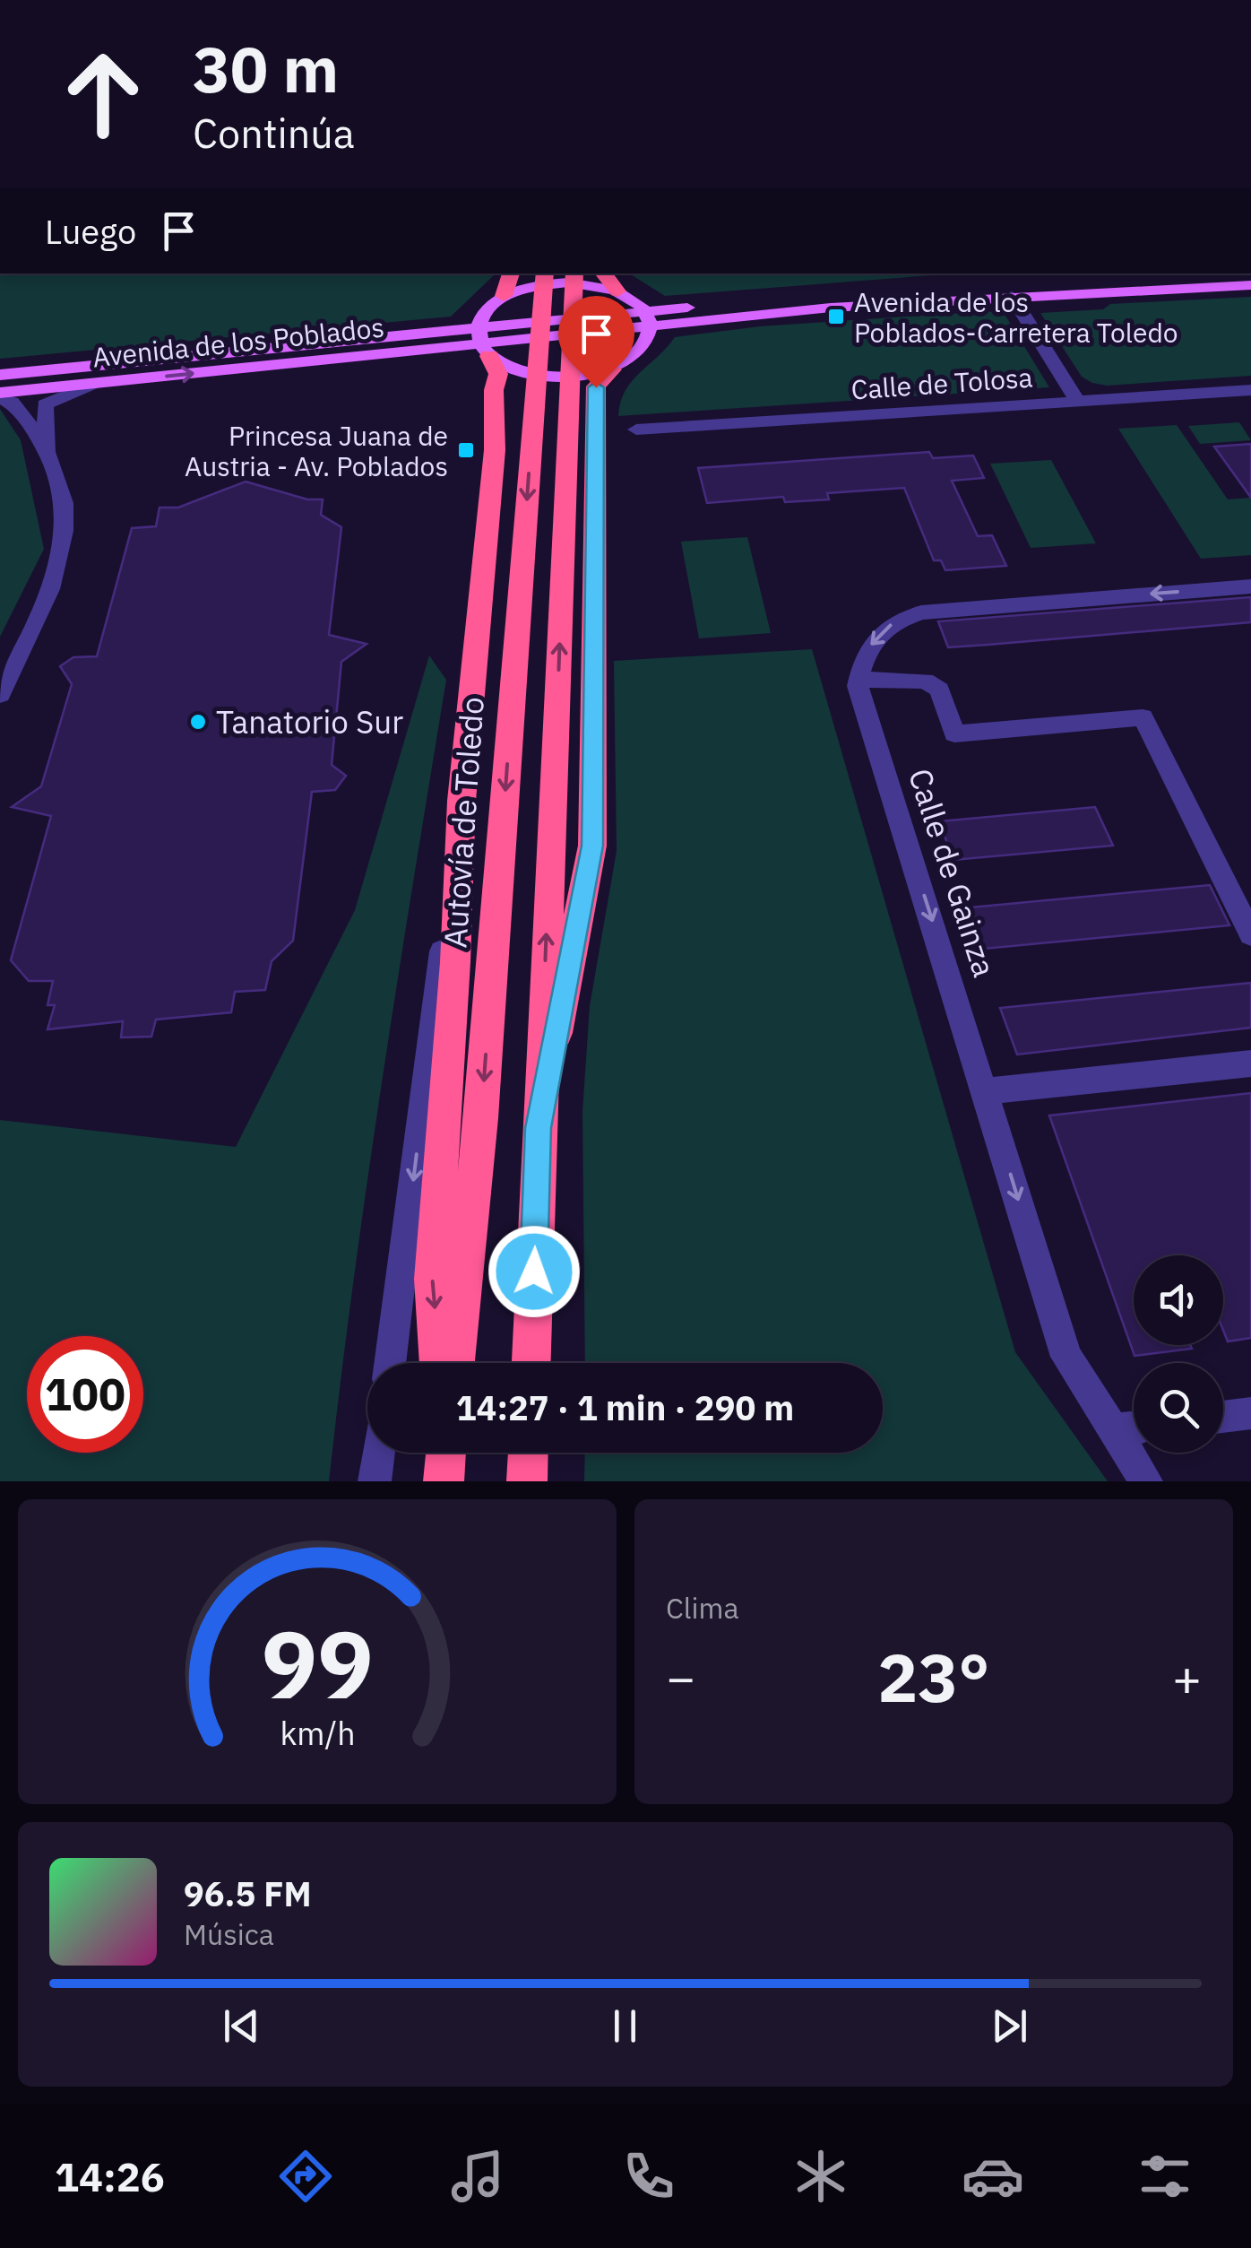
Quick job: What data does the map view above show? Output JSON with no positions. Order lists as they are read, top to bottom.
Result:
{
  "streets": {
    "highway": ["Autovía de Toledo"],
    "main road": ["Avenida de los Poblados"],
    "street": ["Calle de Tolosa", "Calle de Gainza"]
  },
  "one_way": ["Calle de Gainza"],
  "places": {
    "transit": ["Avenida de los Poblados-Carretera Toledo", "Princesa Juana de Austria - Av. Poblados"],
    "other": ["Tanatorio Sur"]
  },
  "page": {
    "turn": ["30 m", "Continúa"],
    "then": "Luego",
    "limit": "100",
    "trip": "14:27 · 1 min · 290 m",
    "tile": "Clima",
    "heat": ["−", "23°", "+"],
    "song": ["96.5 FM", "Música"],
    "tabs": "14:26",
    "gauge": ["99", "km/h"]
  }
}
